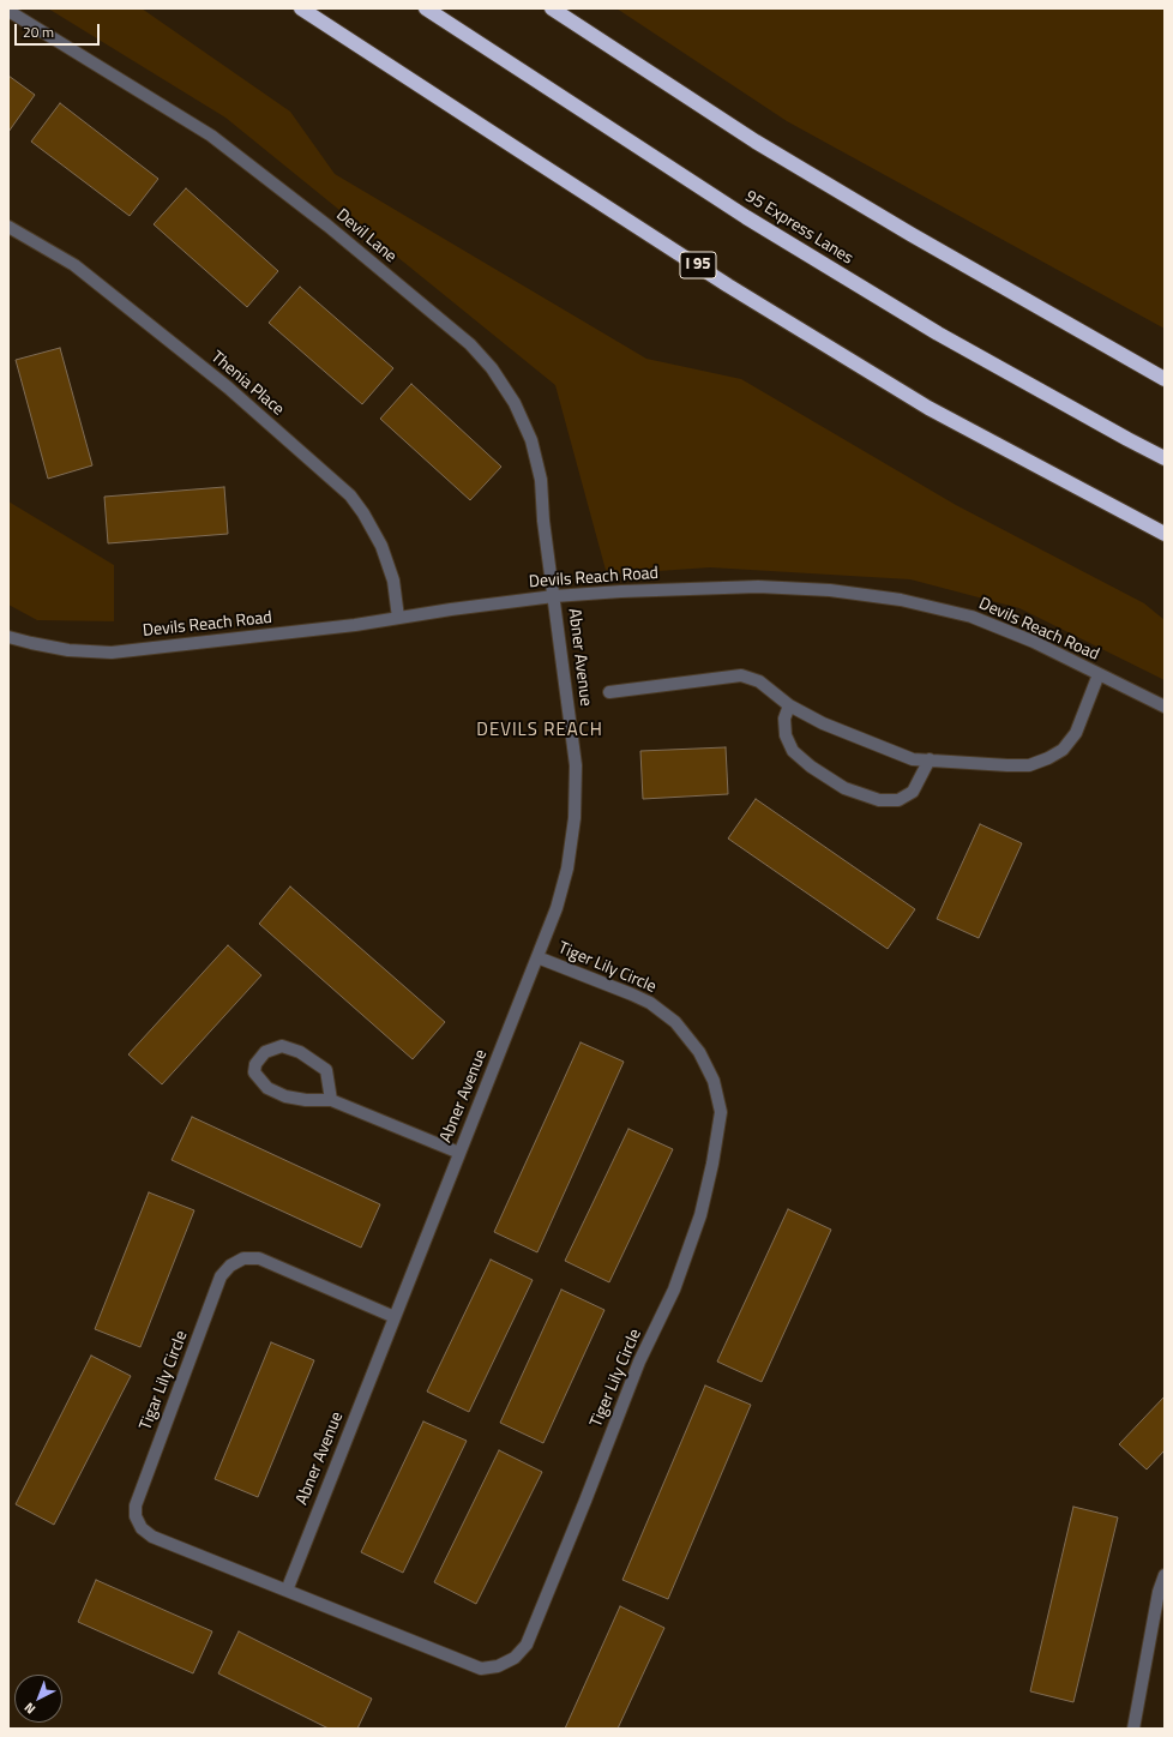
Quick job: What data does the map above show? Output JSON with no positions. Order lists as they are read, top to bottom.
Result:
{
  "streets": {
    "highway": ["95 Express Lanes", "I 95"],
    "street": [
      "Devil Lane",
      "Thenia Place",
      "Devils Reach Road",
      "Abner Avenue",
      "Tiger Lily Circle",
      "Tigar Lily Circle"
    ]
  },
  "crossings": [
    ["Devil Lane", "Devils Reach Road"],
    ["Devil Lane", "Abner Avenue"],
    ["Thenia Place", "Devils Reach Road"],
    ["Devils Reach Road", "Abner Avenue"],
    ["Abner Avenue", "Tiger Lily Circle"],
    ["Abner Avenue", "Tigar Lily Circle"],
    ["Tiger Lily Circle", "Tigar Lily Circle"]
  ],
  "districts": ["DEVILS REACH"],
  "scale_bar": "20 m",
  "north": "bottom left"
}
